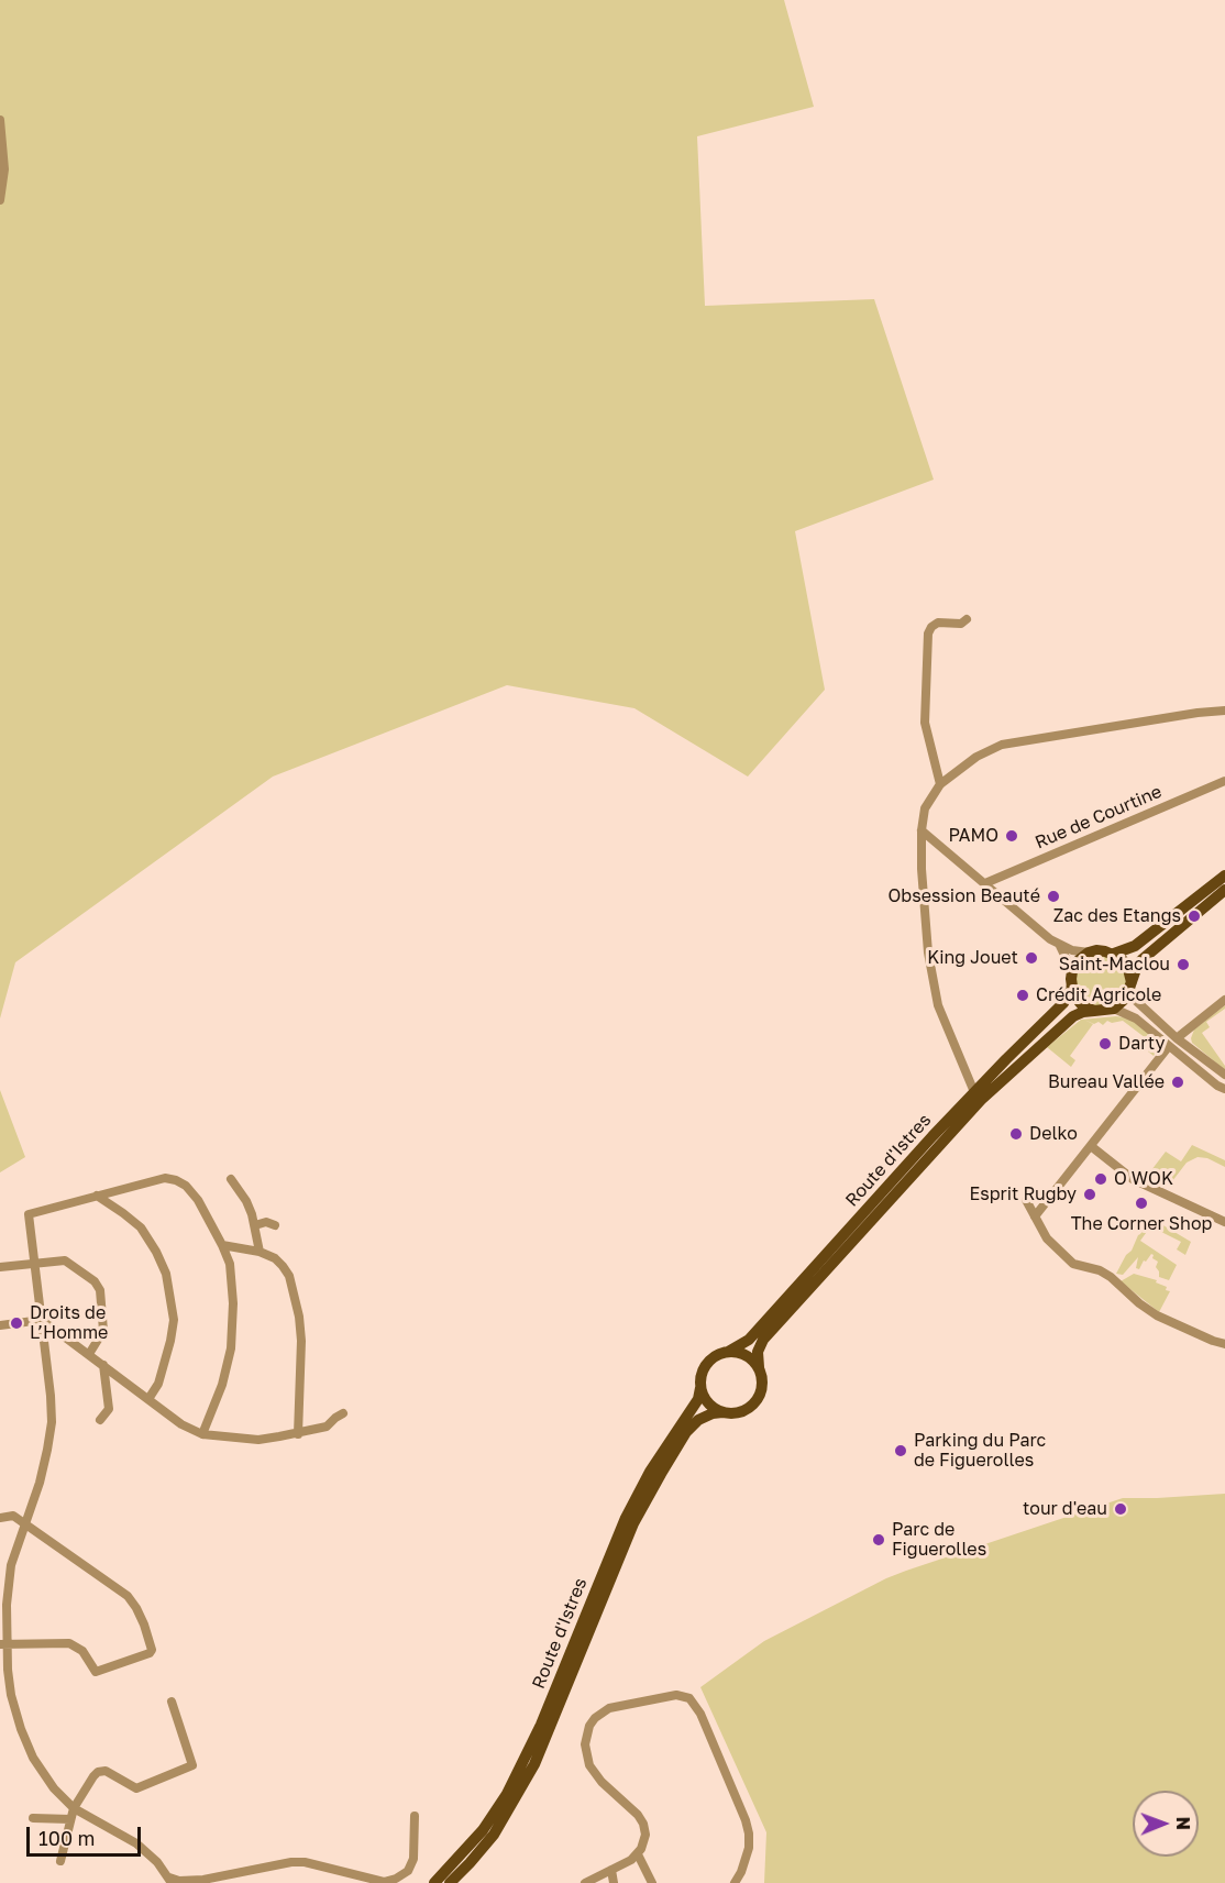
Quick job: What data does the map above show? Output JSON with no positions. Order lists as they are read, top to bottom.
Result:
{
  "streets": {
    "main road": ["Route d'Istres"],
    "street": ["Rue de Courtine"]
  },
  "places": [
    "PAMO",
    "Obsession Beauté",
    "Zac des Etangs",
    "King Jouet",
    "Saint-Maclou",
    "Crédit Agricole",
    "Darty",
    "Bureau Vallée",
    "Delko",
    "O WOK",
    "Esprit Rugby",
    "The Corner Shop",
    "Droits de L’Homme",
    "Parking du Parc de Figuerolles",
    "tour d'eau",
    "Parc de Figuerolles"
  ],
  "scale_bar": "100 m",
  "north": "right"
}
